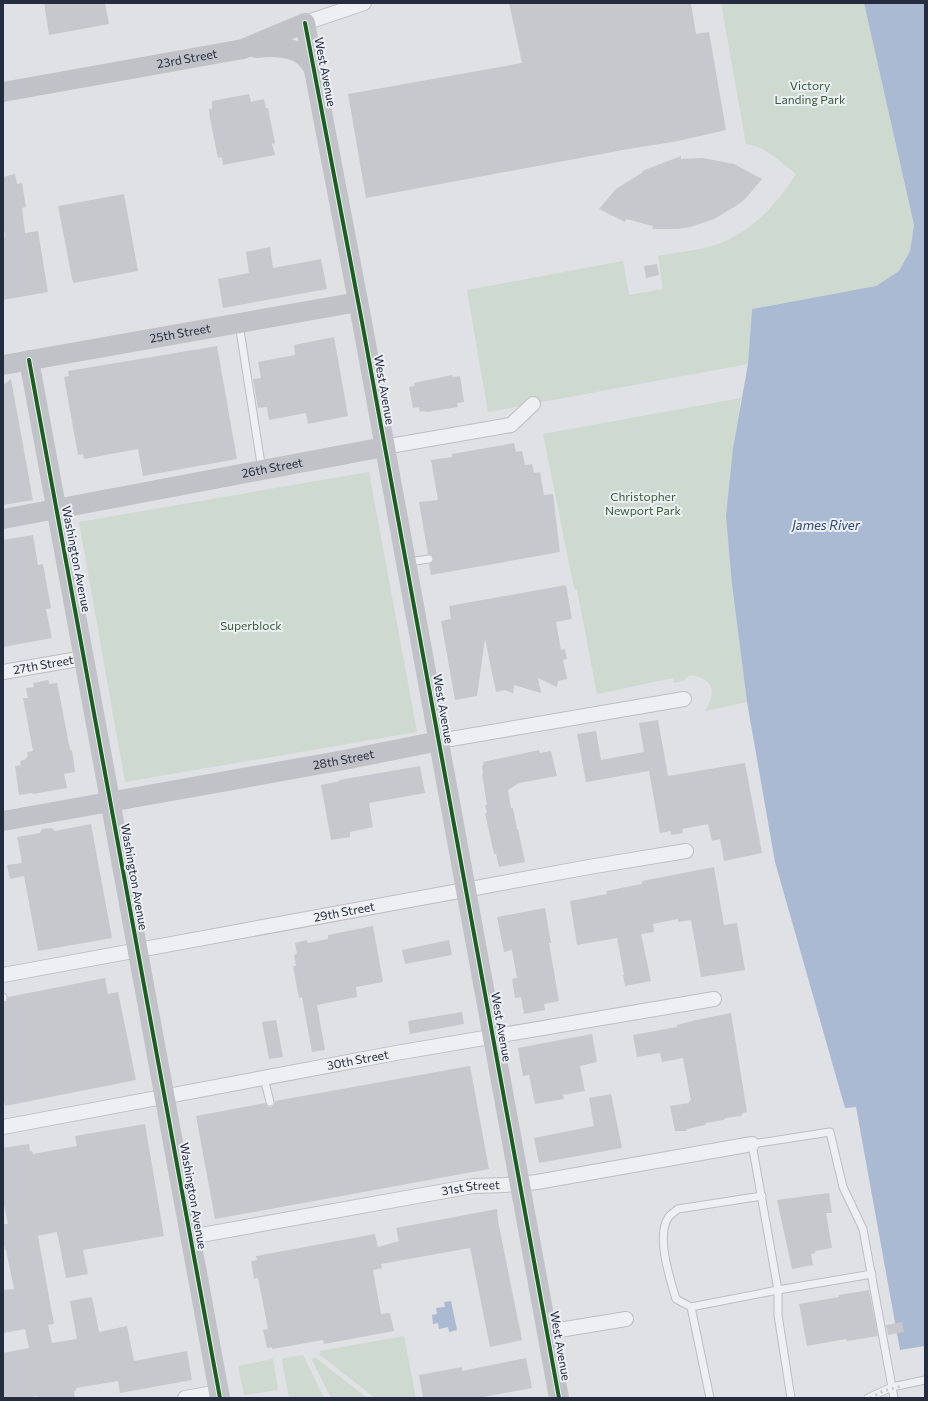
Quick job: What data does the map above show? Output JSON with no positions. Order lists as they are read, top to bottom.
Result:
{
  "streets": {
    "street": [
      "23rd Street",
      "West Avenue",
      "25th Street",
      "26th Street",
      "Washington Avenue",
      "27th Street",
      "28th Street",
      "29th Street",
      "30th Street",
      "31st Street"
    ]
  },
  "crossings": [
    ["23rd Street", "West Avenue"],
    ["West Avenue", "25th Street"],
    ["West Avenue", "26th Street"],
    ["West Avenue", "28th Street"],
    ["West Avenue", "29th Street"],
    ["West Avenue", "30th Street"],
    ["West Avenue", "31st Street"],
    ["25th Street", "Washington Avenue"],
    ["26th Street", "Washington Avenue"],
    ["Washington Avenue", "27th Street"],
    ["Washington Avenue", "28th Street"],
    ["Washington Avenue", "29th Street"],
    ["Washington Avenue", "30th Street"],
    ["Washington Avenue", "31st Street"]
  ],
  "water": ["James River"],
  "parks": ["Victory Landing Park", "Christopher Newport Park", "Superblock"]
}
